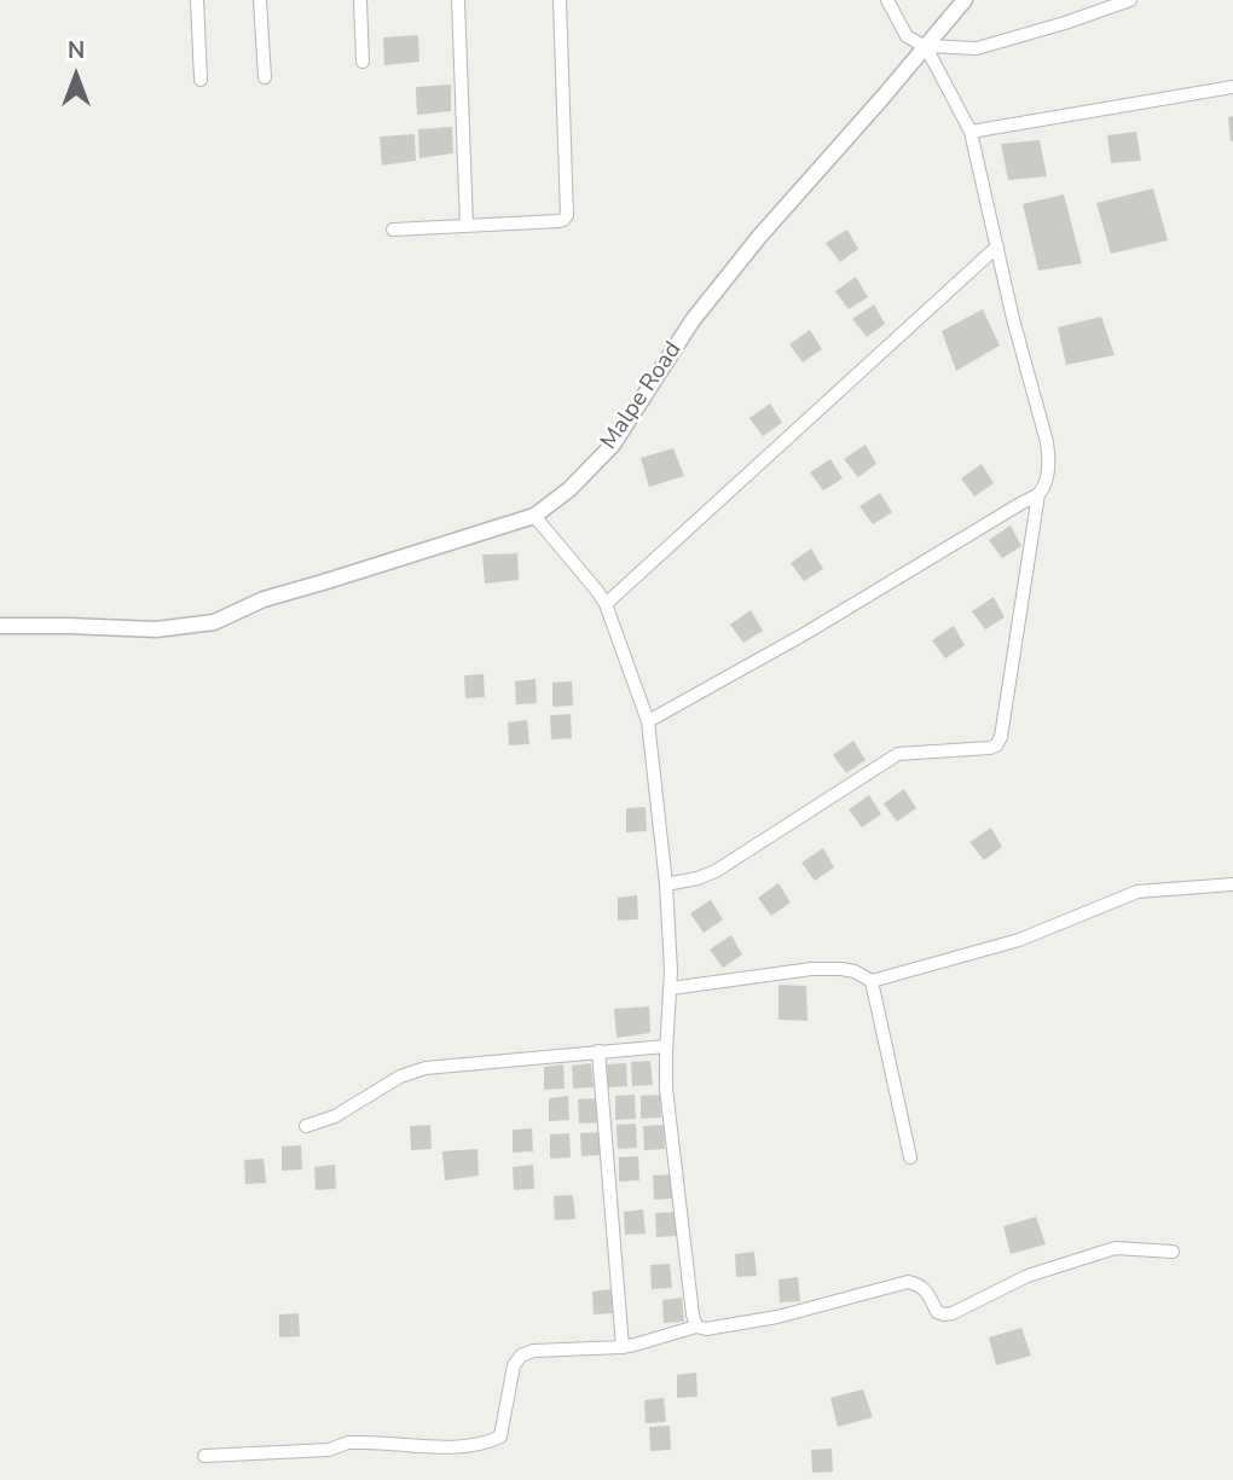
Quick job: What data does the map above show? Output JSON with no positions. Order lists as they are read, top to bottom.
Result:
{
  "streets": {
    "street": ["Malpe Road"]
  },
  "north": "top"
}
